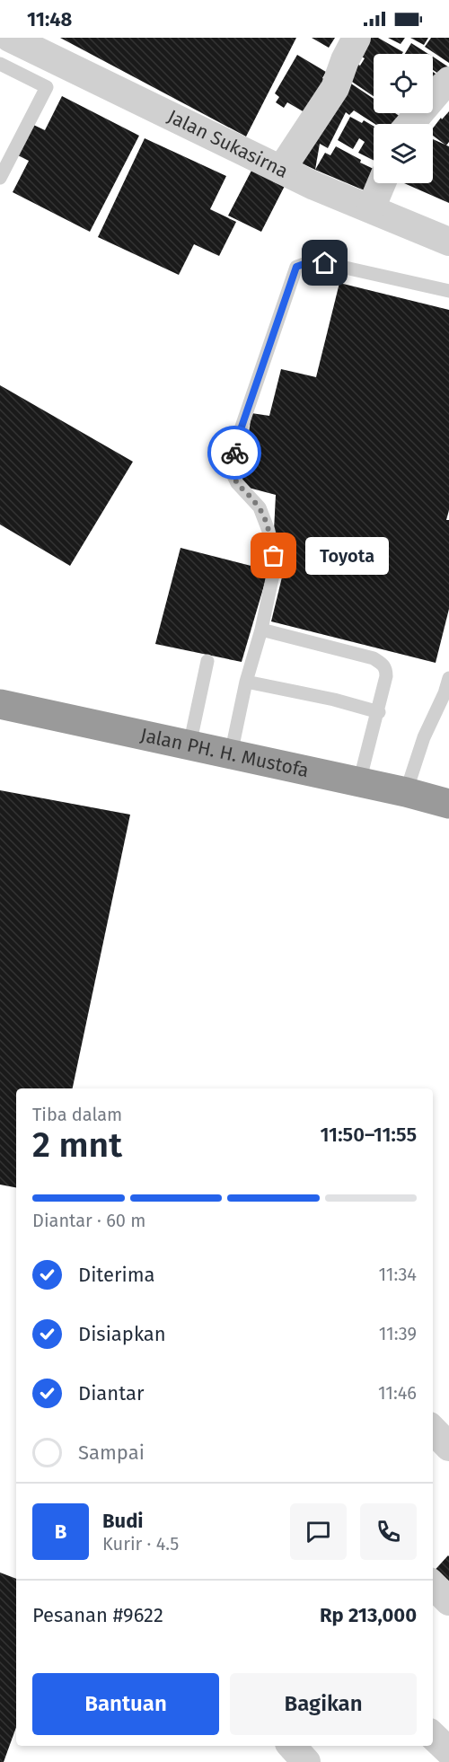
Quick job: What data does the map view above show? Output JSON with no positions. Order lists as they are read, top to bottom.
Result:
{
  "streets": {
    "highway": ["Jalan PH. H. Mustofa"],
    "street": ["Jalan Sukasirna"]
  },
  "places": ["Toyota"],
  "page": {
    "status": "11:48",
    "bubble": "Toyota",
    "heading": ["2 mnt", "Tiba dalam", "11:50–11:55"],
    "panel": [
      "Budi",
      "Kurir · 4.5",
      "Pesanan #9622",
      "Rp 213,000"
    ],
    "bar": "Diantar · 60 m",
    "list": [
      ["Diterima", "11:34"],
      ["Disiapkan", "11:39"],
      ["Diantar", "11:46"],
      "Sampai"
    ],
    "round": "B",
    "buttons": ["Bantuan", "Bagikan"]
  }
}
